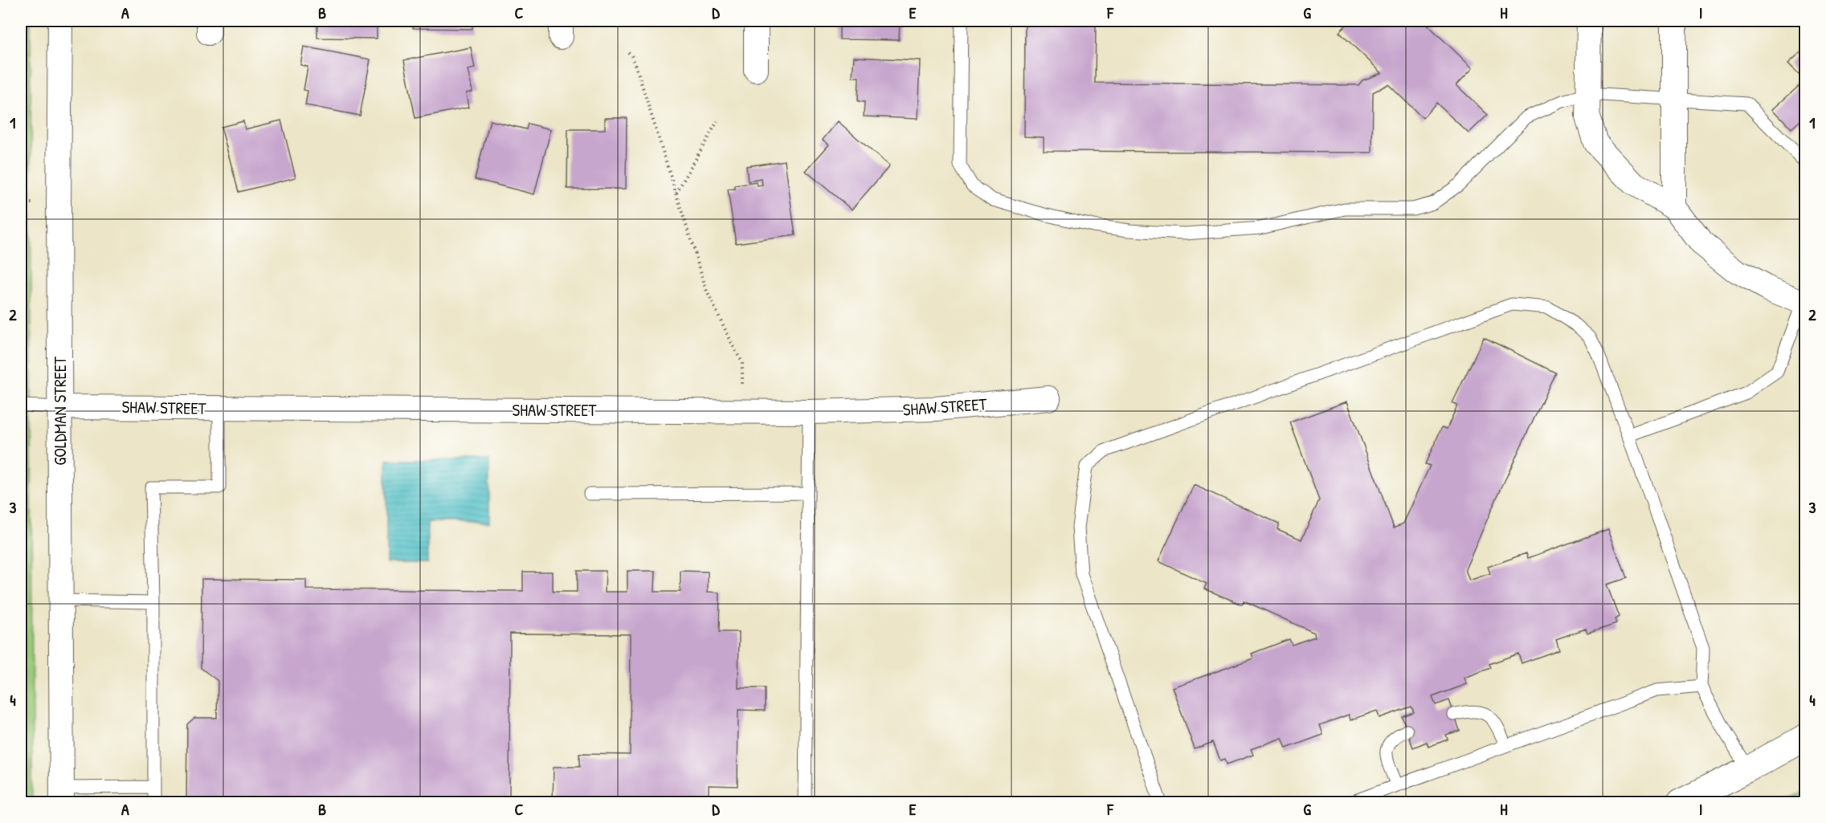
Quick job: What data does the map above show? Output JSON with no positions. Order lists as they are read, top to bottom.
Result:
{
  "streets": {
    "street": ["SHAW STREET", "GOLDMAN STREET"]
  },
  "crossings": [
    ["SHAW STREET", "GOLDMAN STREET"]
  ],
  "grid": {
    "columns": [
      "A",
      "B",
      "C",
      "D",
      "E",
      "F",
      "G",
      "H",
      "I"
    ],
    "rows": [
      "1",
      "2",
      "3",
      "4"
    ]
  }
}
